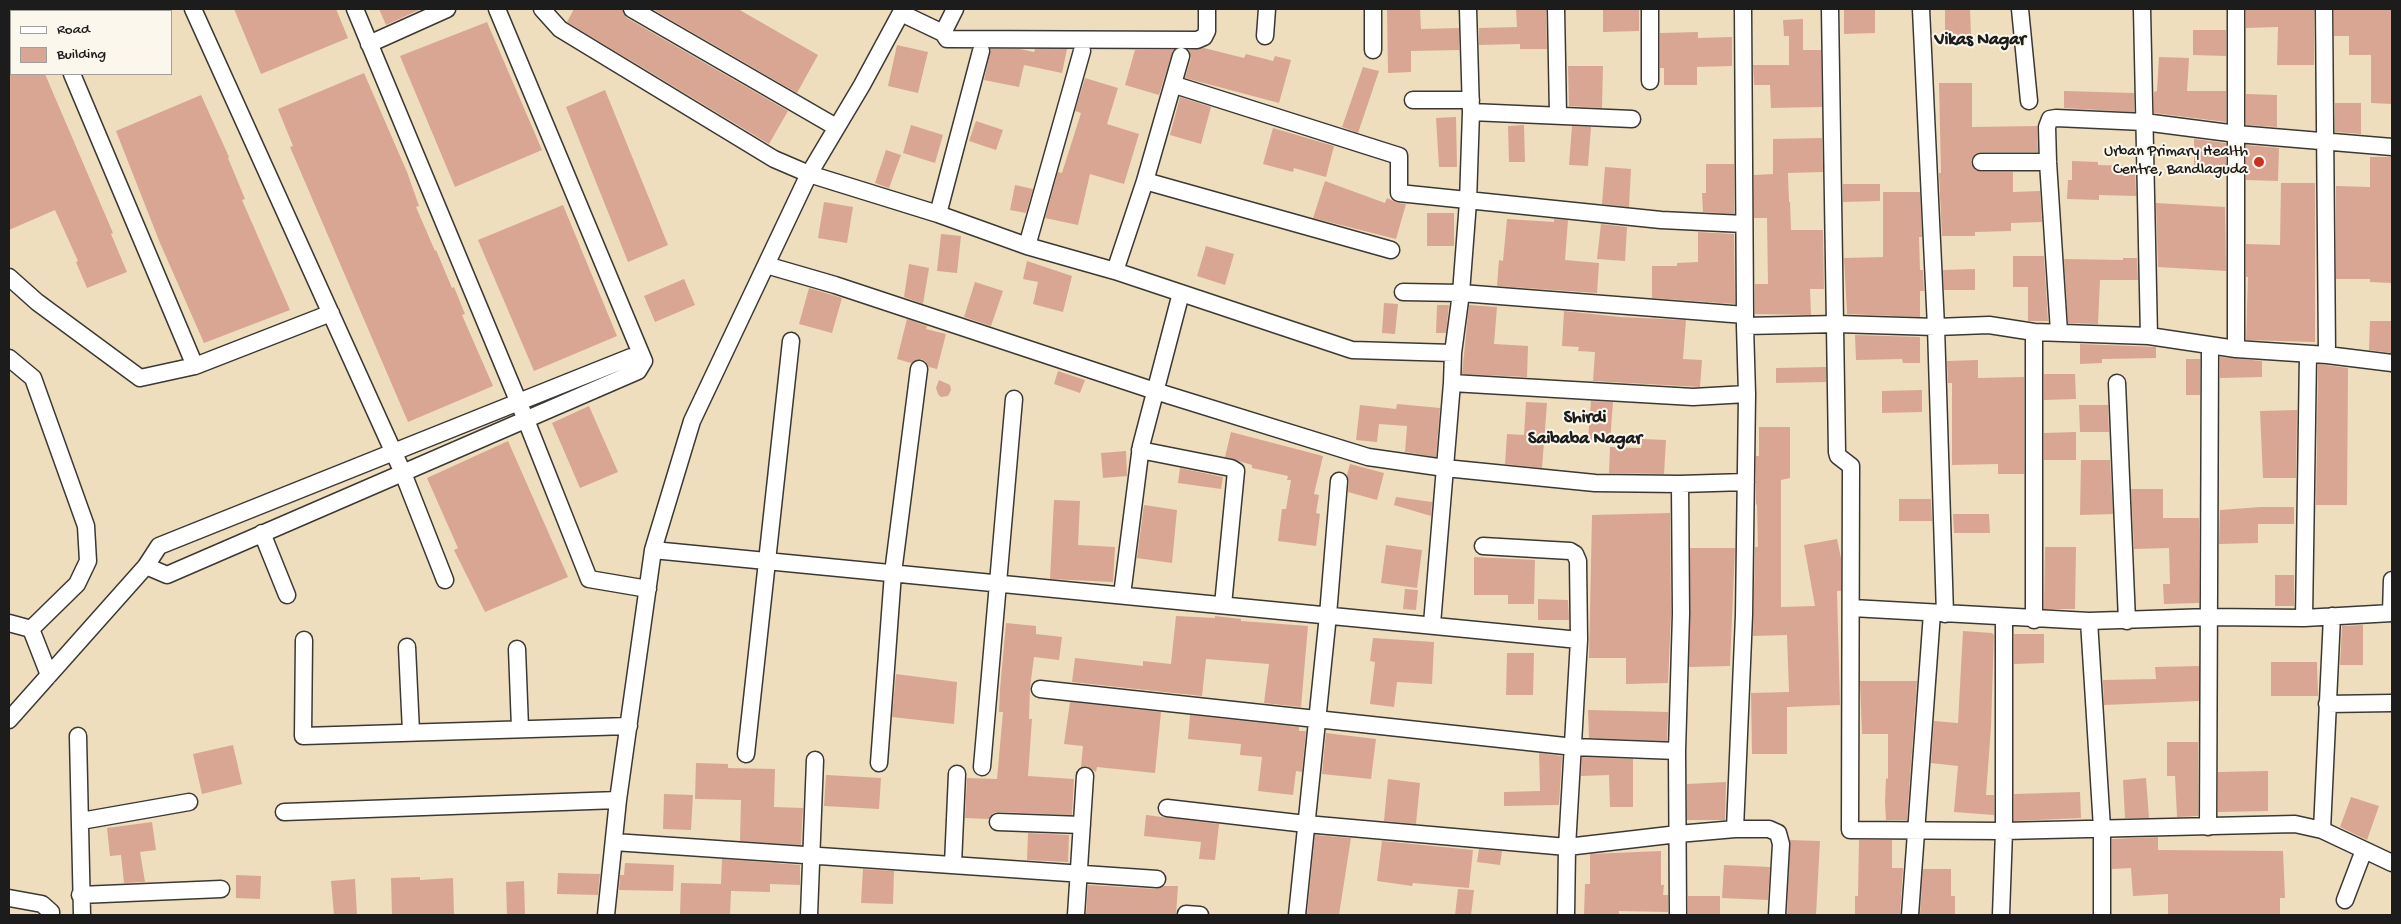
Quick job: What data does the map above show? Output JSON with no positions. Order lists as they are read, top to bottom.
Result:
{
  "districts": ["Vikas Nagar", "Shirdi Saibaba Nagar"],
  "places": ["Urban Primary Health Centre, Bandlaguda"],
  "legend": ["Road", "Building"]
}
